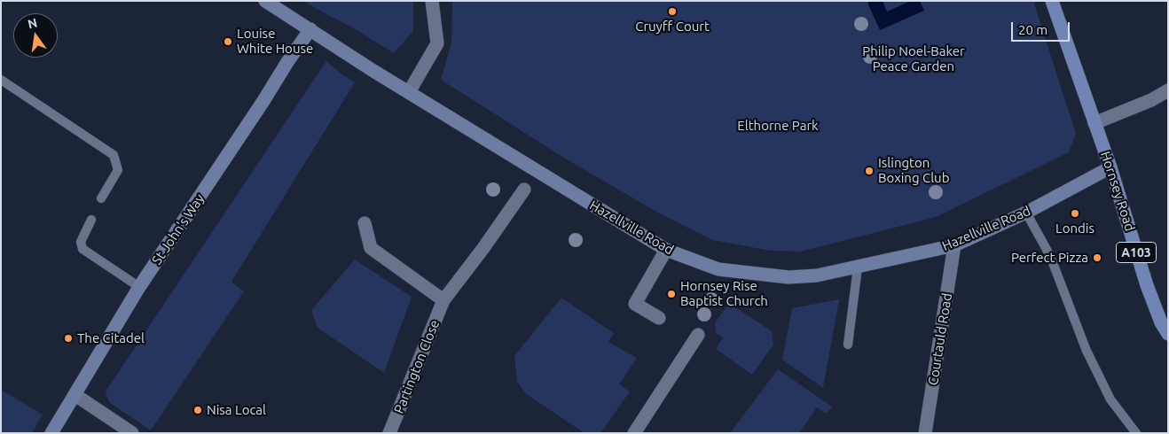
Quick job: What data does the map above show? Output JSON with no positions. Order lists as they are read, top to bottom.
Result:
{
  "streets": {
    "main road": ["Hornsey Road", "A103"],
    "street": [
      "Hazellville Road",
      "St John's Way",
      "Courtauld Road",
      "Partington Close"
    ]
  },
  "crossings": [
    ["Hornsey Road", "Hazellville Road"],
    ["Hornsey Road", "A103"],
    ["Hazellville Road", "St John's Way"],
    ["Hazellville Road", "Courtauld Road"]
  ],
  "parks": ["Philip Noel-Baker Peace Garden", "Elthorne Park"],
  "places": [
    "Cruyff Court",
    "Louise White House",
    "Islington Boxing Club",
    "Londis",
    "Perfect Pizza",
    "Hornsey Rise Baptist Church",
    "The Citadel",
    "Nisa Local"
  ],
  "scale_bar": "20 m",
  "north": "top"
}
